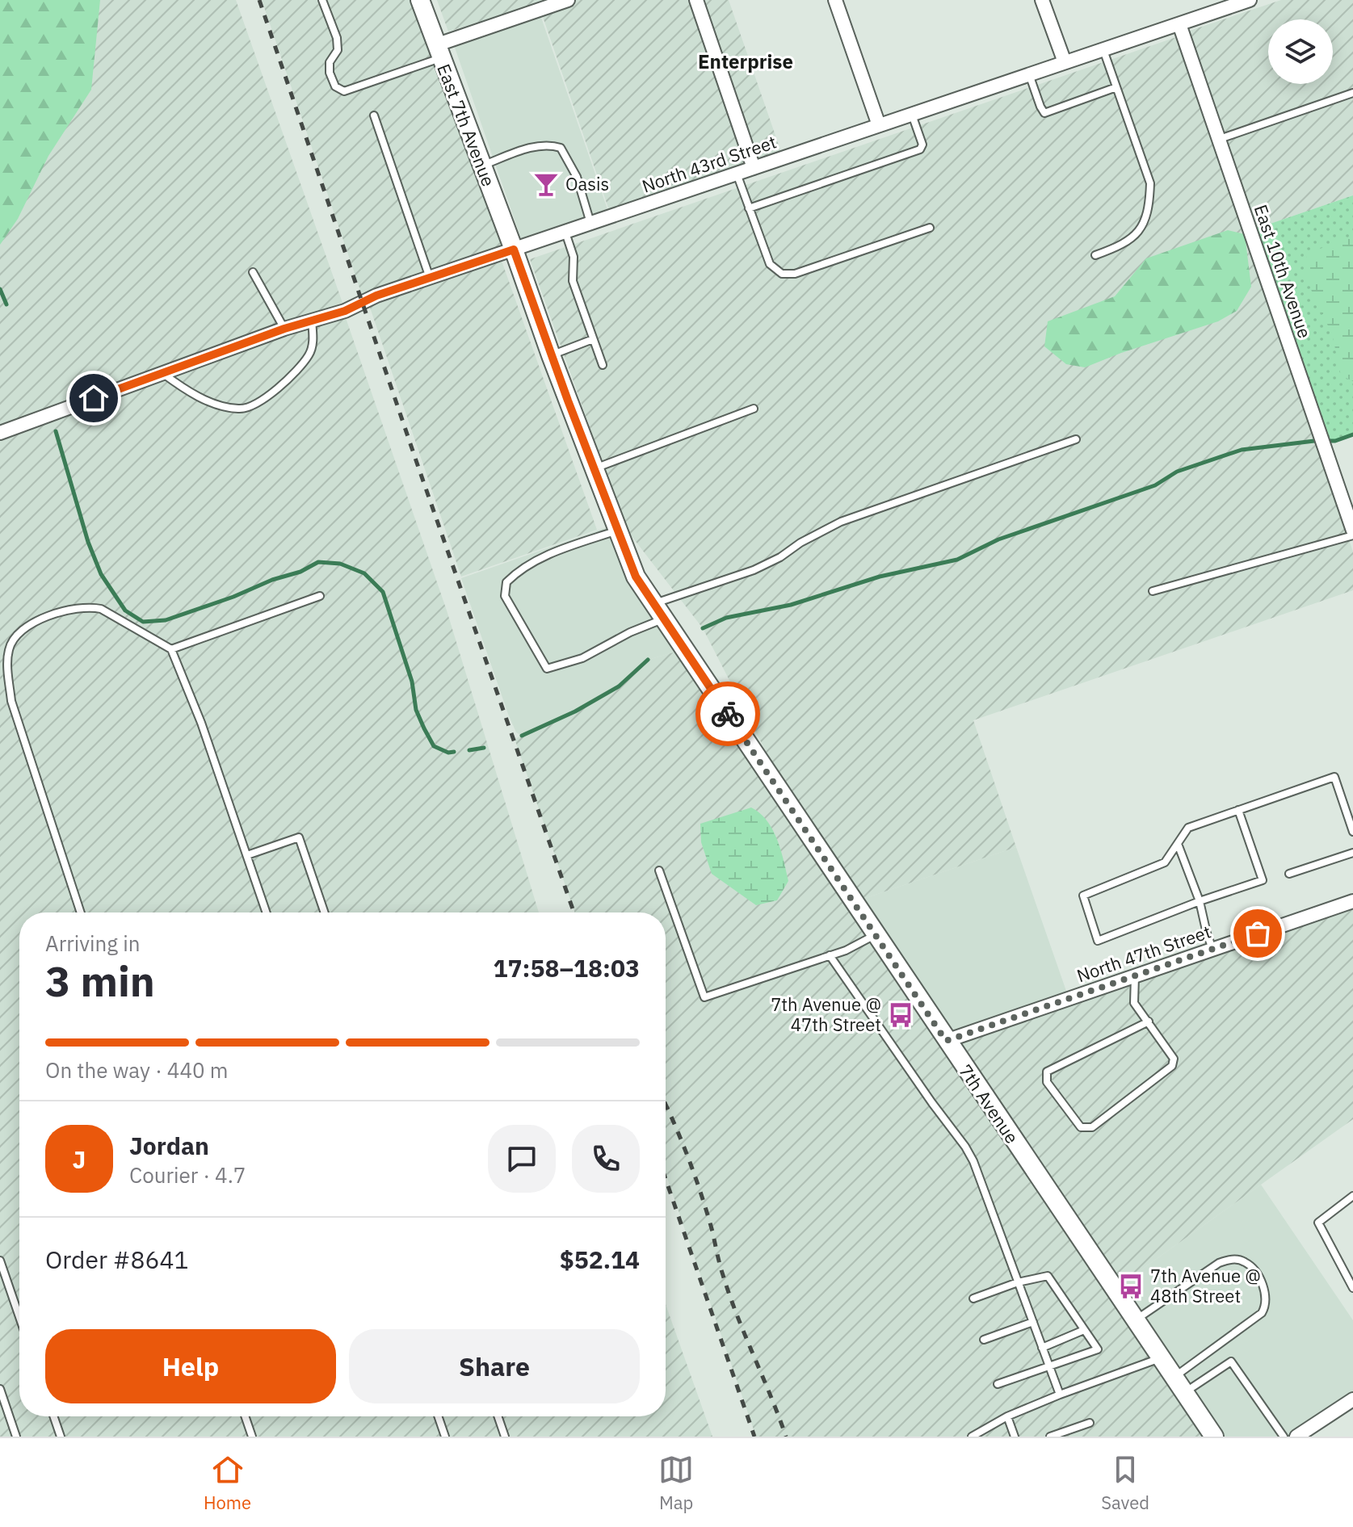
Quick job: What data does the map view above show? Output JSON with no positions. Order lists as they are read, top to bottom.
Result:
{
  "streets": {
    "street": [
      "East 7th Avenue",
      "North 43rd Street",
      "East 10th Avenue",
      "North 47th Street",
      "7th Avenue"
    ]
  },
  "crossings": [
    ["East 7th Avenue", "North 43rd Street"],
    ["East 7th Avenue", "7th Avenue"],
    ["North 43rd Street", "East 10th Avenue"],
    ["North 43rd Street", "7th Avenue"],
    ["North 47th Street", "7th Avenue"]
  ],
  "districts": ["Enterprise"],
  "places": {
    "bar": ["Oasis"],
    "bus stop": ["7th Avenue @ 47th Street", "7th Avenue @ 48th Street"]
  },
  "page": {
    "heading": ["3 min", "Arriving in", "17:58–18:03"],
    "panel": [
      "Jordan",
      "Courier · 4.7",
      "Order #8641",
      "$52.14"
    ],
    "bar": "On the way · 440 m",
    "round": "J",
    "buttons": ["Help", "Share"],
    "tabs": ["Home", "Map", "Saved"]
  }
}
